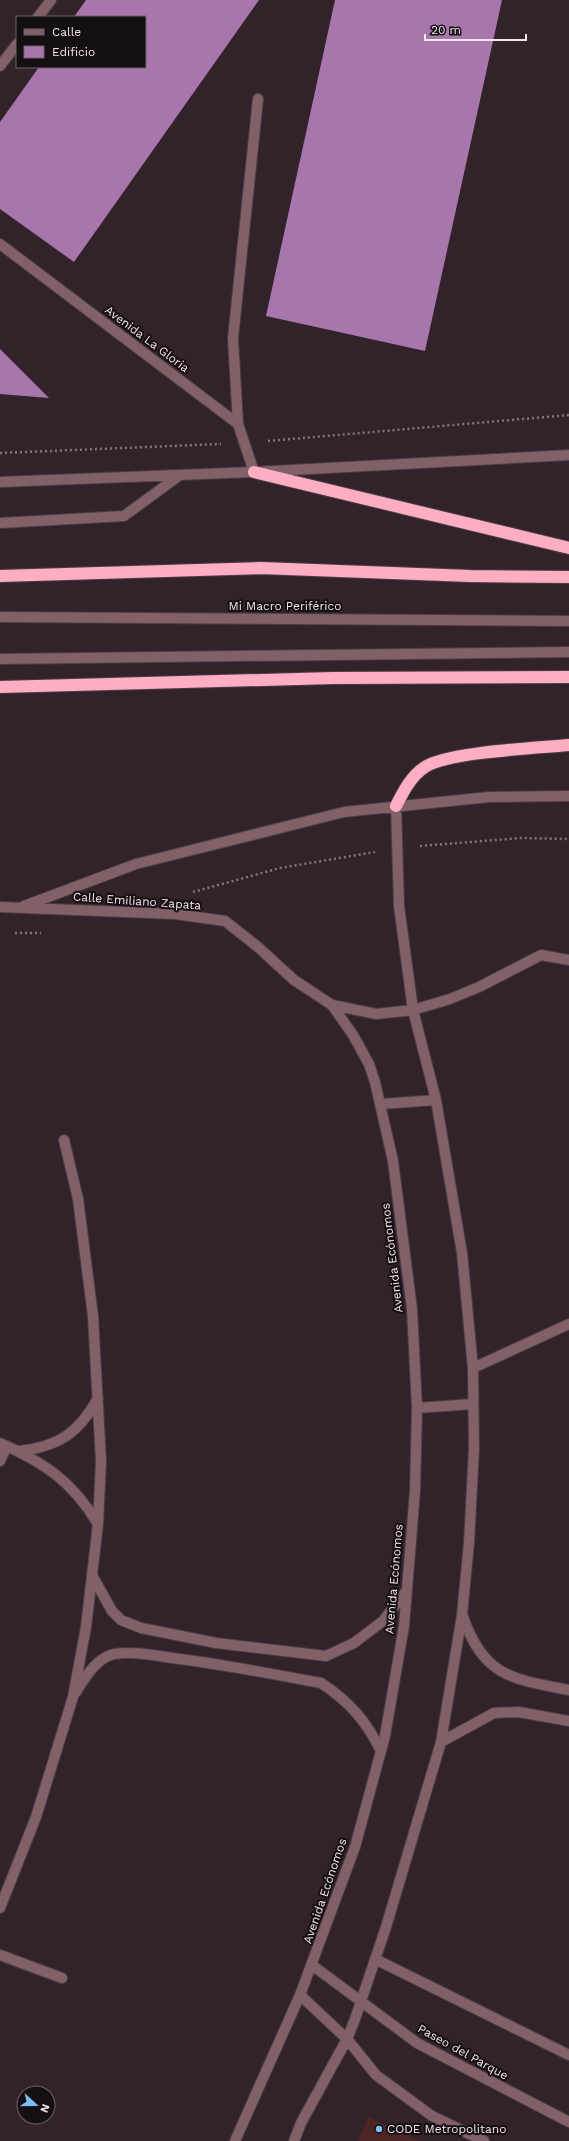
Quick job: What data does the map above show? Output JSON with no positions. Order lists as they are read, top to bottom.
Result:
{
  "streets": {
    "street": [
      "Avenida La Gloria",
      "Mi Macro Periférico",
      "Calle Emiliano Zapata",
      "Avenida Ecónomos",
      "Paseo del Parque"
    ]
  },
  "crossings": [
    ["Calle Emiliano Zapata", "Avenida Ecónomos"],
    ["Avenida Ecónomos", "Paseo del Parque"]
  ],
  "places": ["CODE Metropolitano"],
  "legend": ["Calle", "Edificio"],
  "scale_bar": "20 m",
  "north": "right"
}
